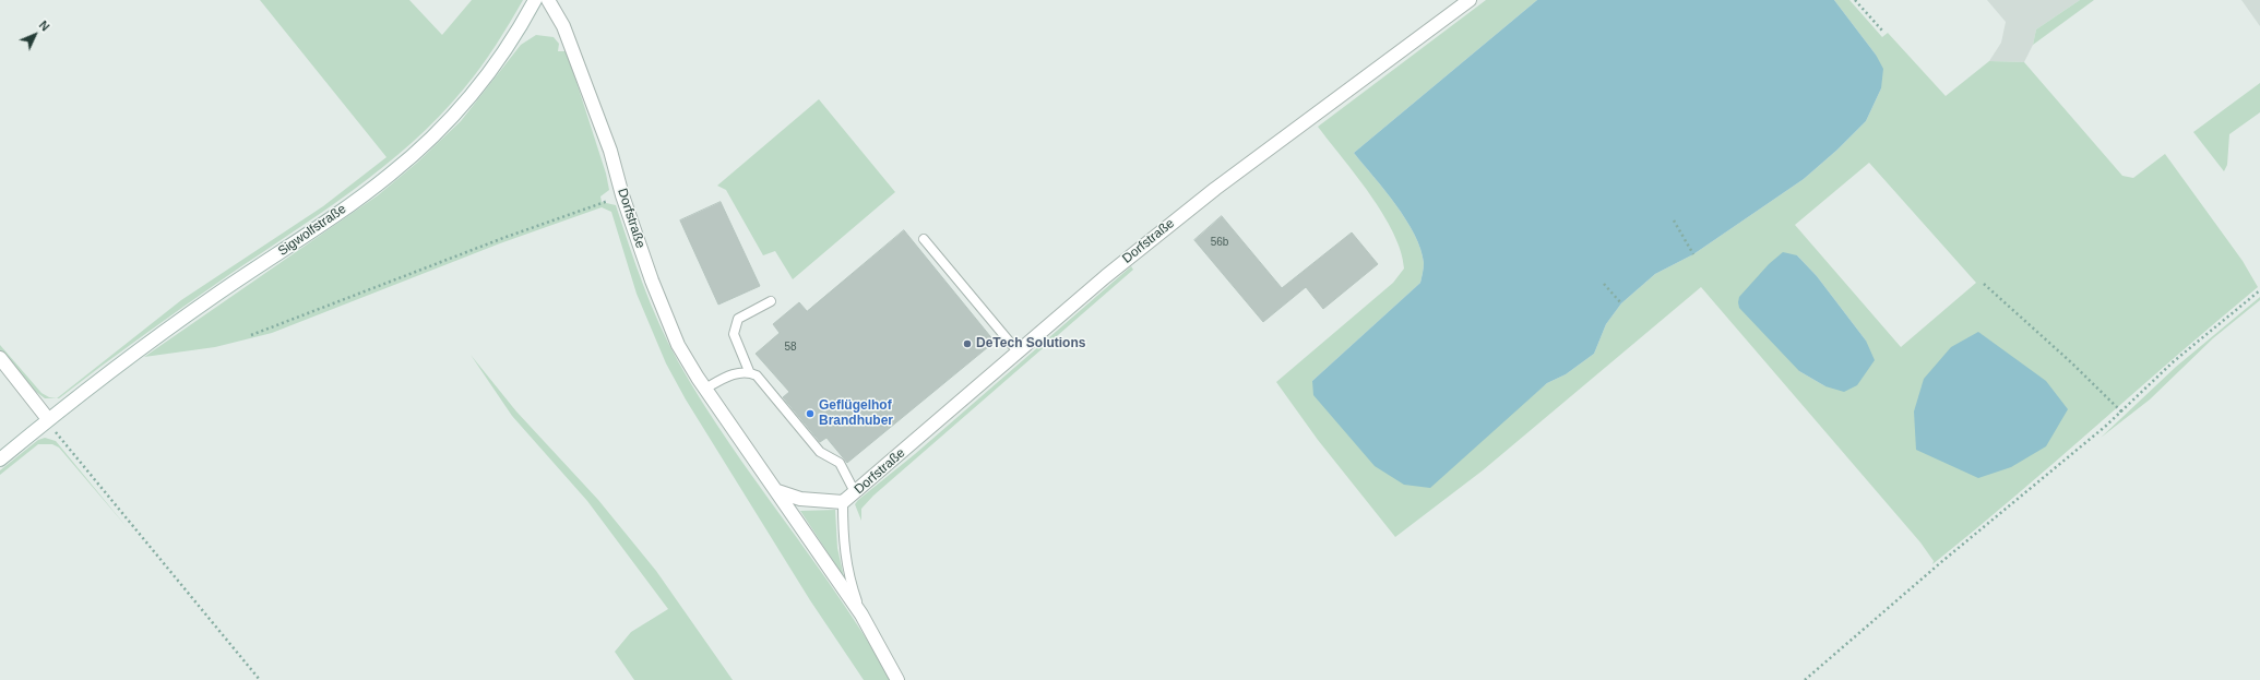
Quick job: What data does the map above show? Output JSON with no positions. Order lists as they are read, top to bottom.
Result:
{
  "streets": {
    "street": ["Dorfstraße", "Sigwolfstraße"]
  },
  "places": ["DeTech Solutions", "Geflügelhof Brandhuber"],
  "house_numbers": ["56b", "58"],
  "north": "top right"
}
